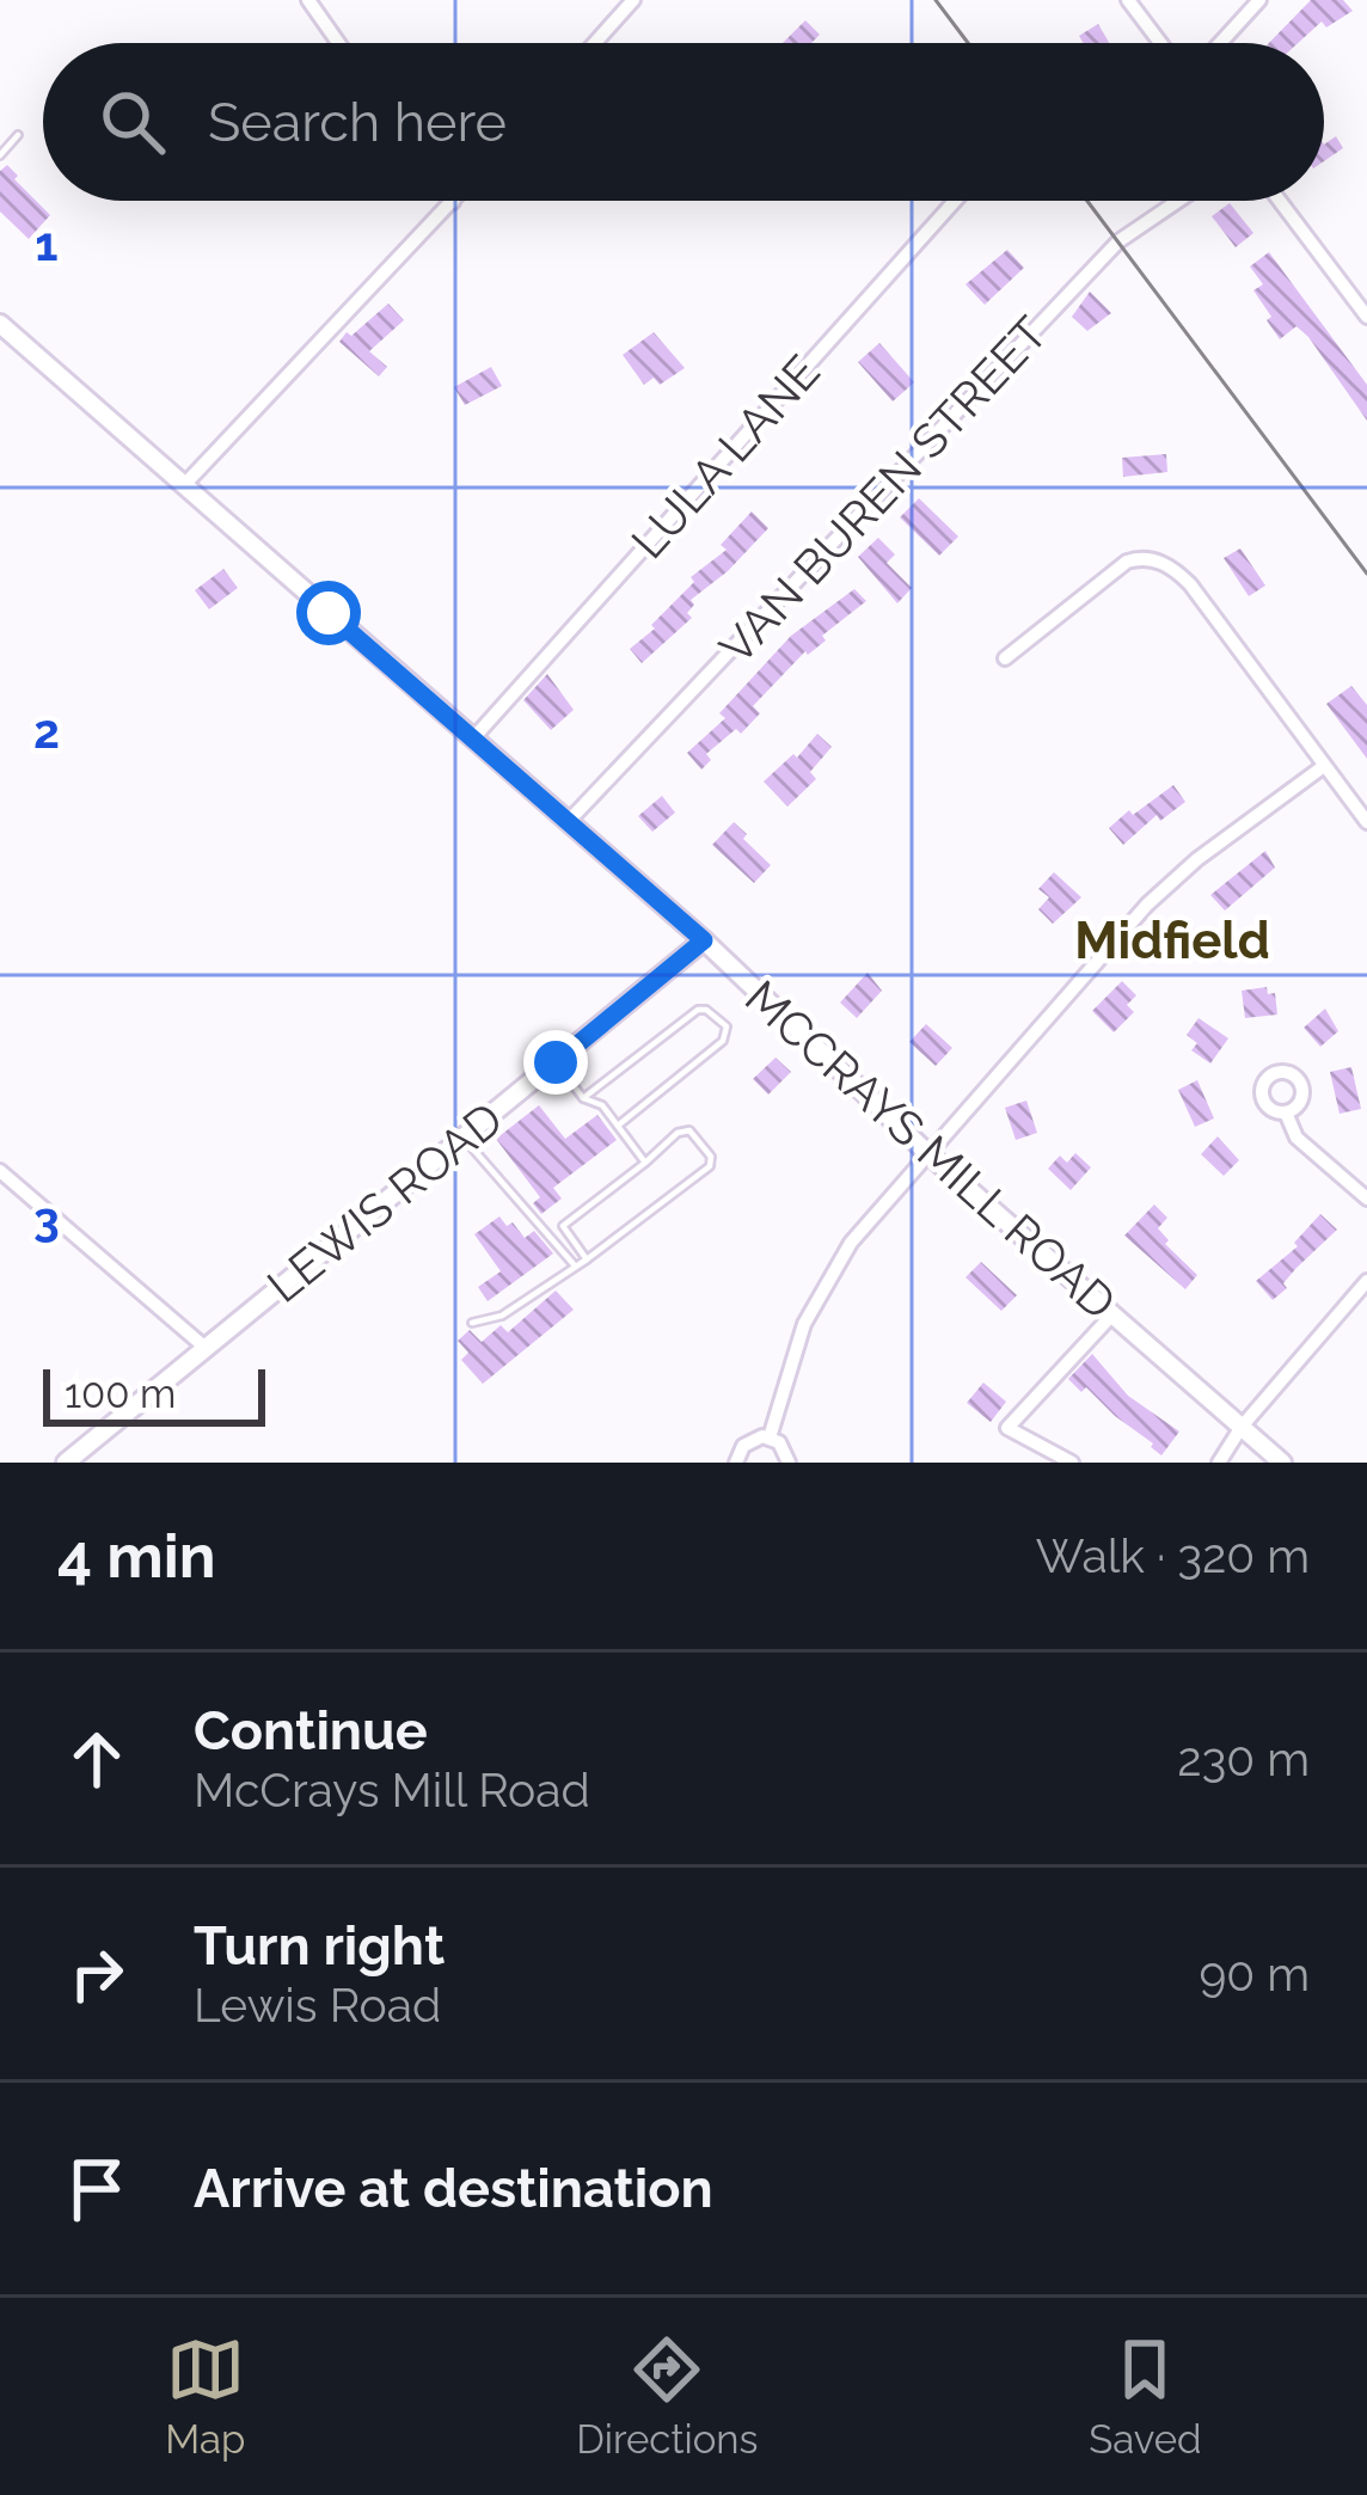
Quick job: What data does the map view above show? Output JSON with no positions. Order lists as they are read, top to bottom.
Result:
{
  "streets": {
    "street": [
      "LULA LANE",
      "VAN BUREN STREET",
      "MCCRAYS MILL ROAD",
      "LEWIS ROAD"
    ]
  },
  "crossings": [
    ["LULA LANE", "MCCRAYS MILL ROAD"],
    ["VAN BUREN STREET", "MCCRAYS MILL ROAD"],
    ["MCCRAYS MILL ROAD", "LEWIS ROAD"]
  ],
  "districts": ["Midfield"],
  "scale_bar": "100 m",
  "page": {
    "search": "Search here",
    "scale": "100 m",
    "heading": ["4 min", "Walk · 320 m"],
    "list": [
      ["Continue", "McCrays Mill Road", "230 m"],
      ["Turn right", "Lewis Road", "90 m"],
      "Arrive at destination"
    ],
    "nav": ["Map", "Directions", "Saved"]
  },
  "grid": {
    "rows": ["1", "2", "3"]
  }
}
